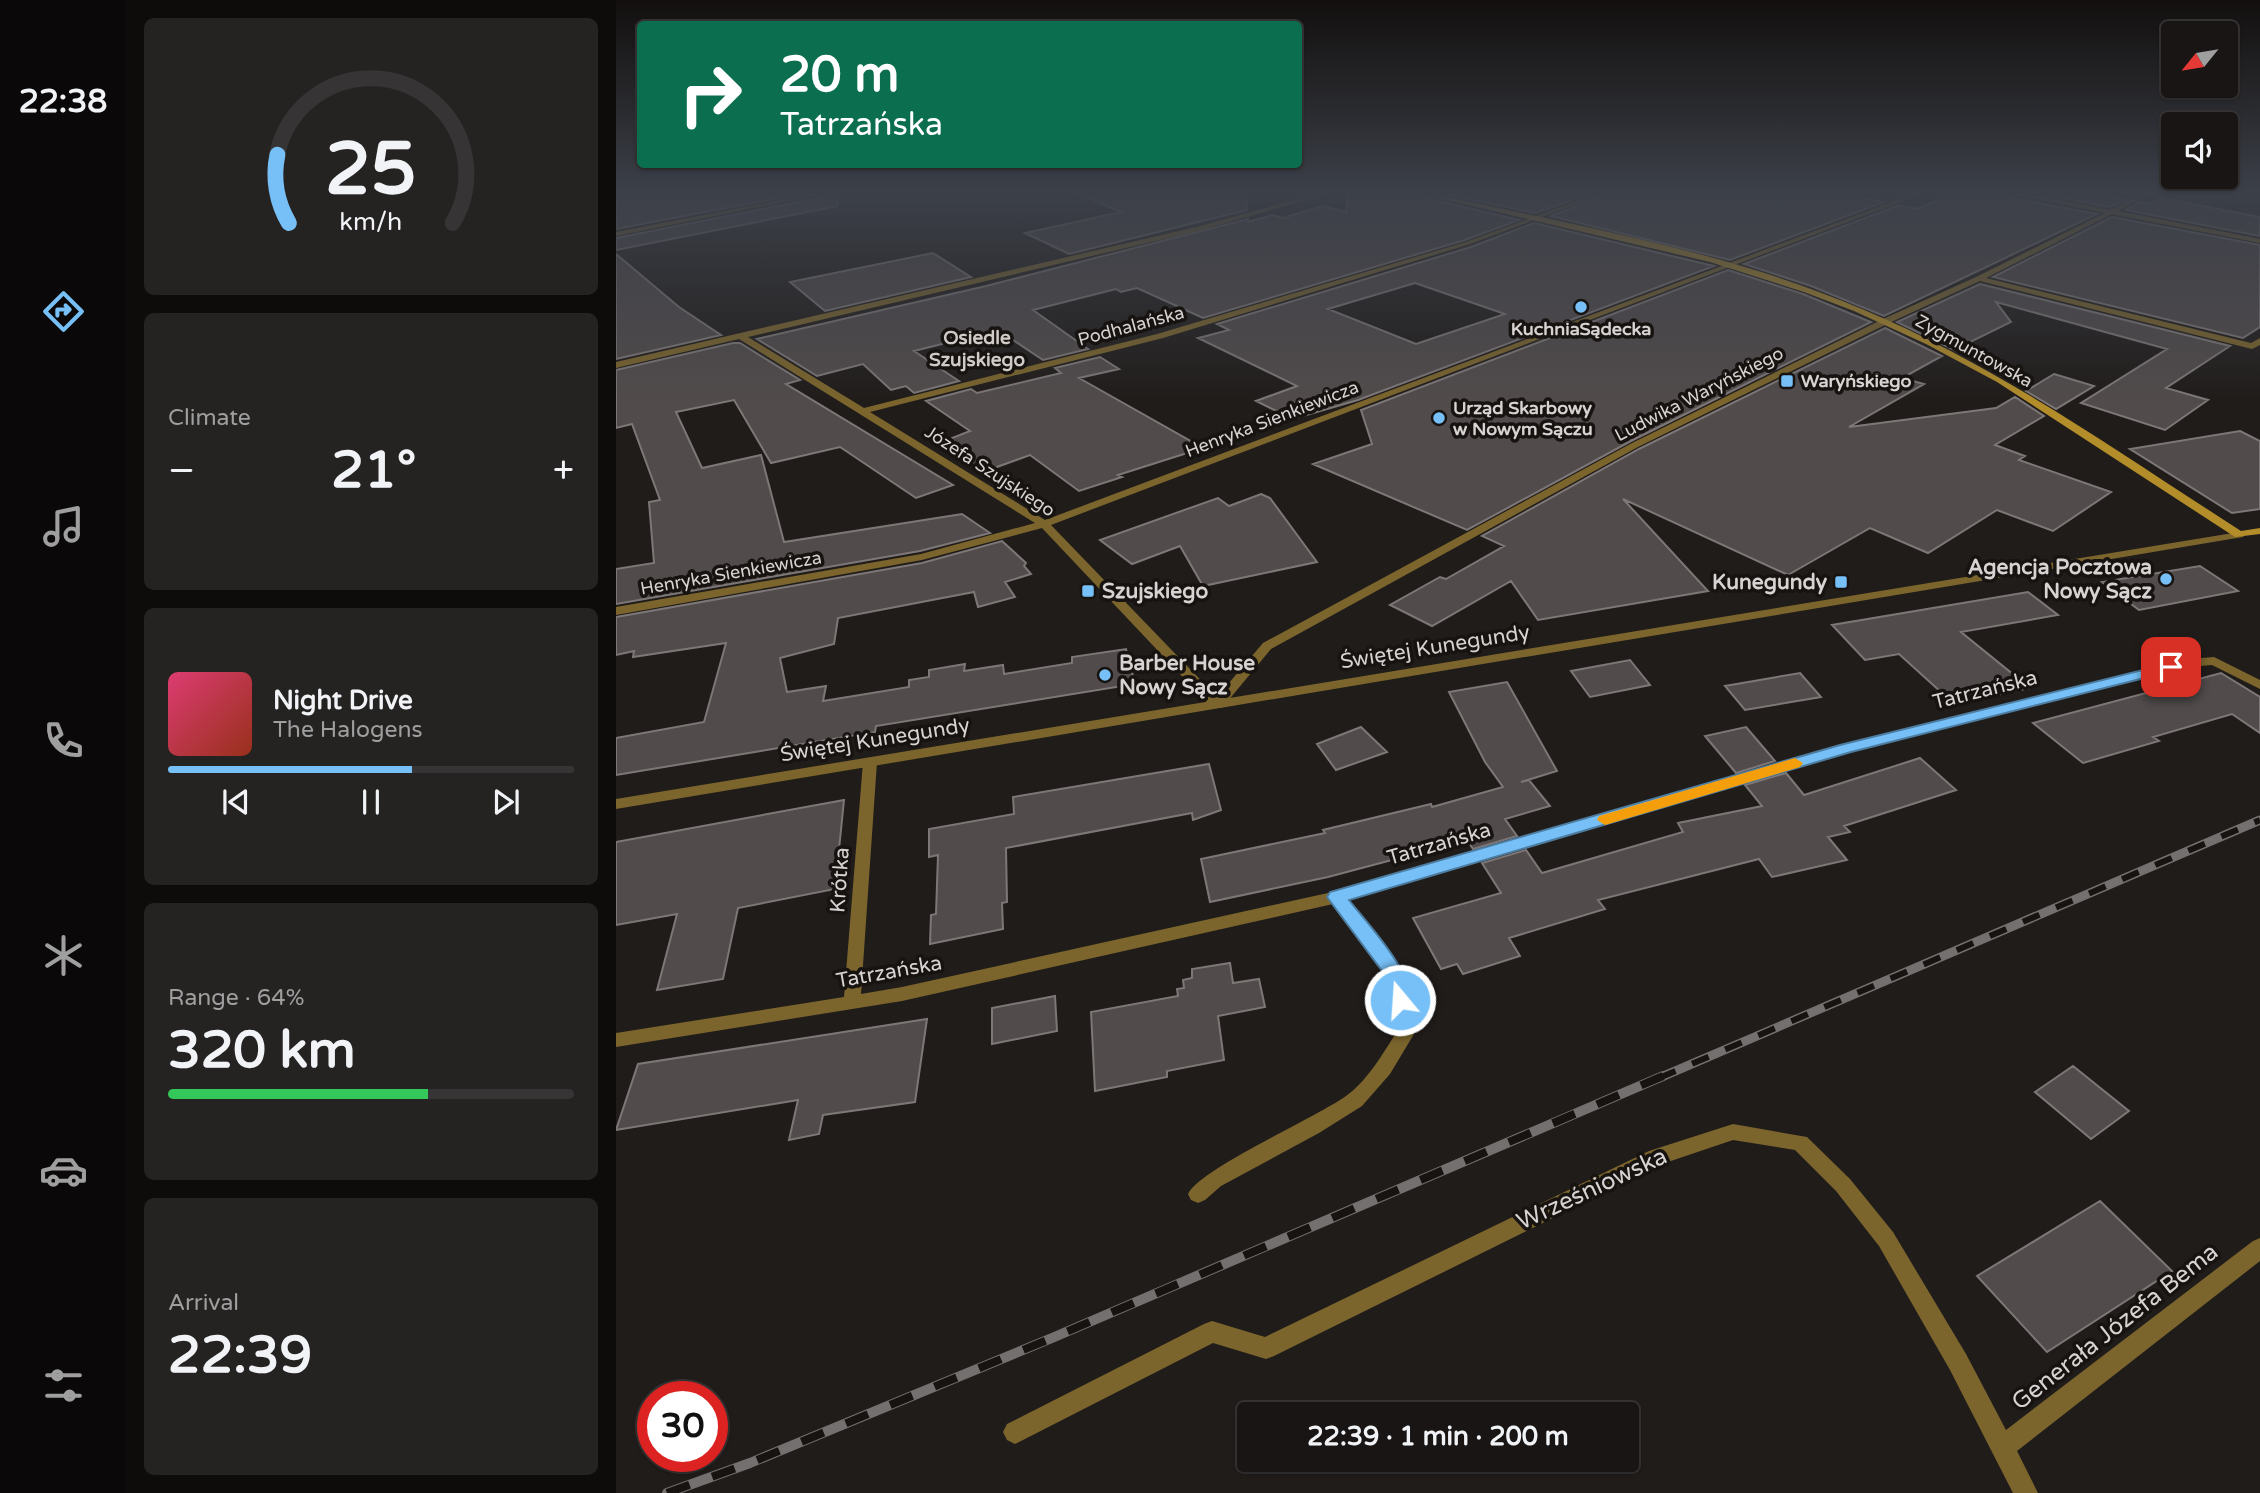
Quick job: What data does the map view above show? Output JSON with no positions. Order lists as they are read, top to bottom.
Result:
{
  "streets": {
    "main road": ["Zygmuntowska", "Świętej Kunegundy"],
    "street": [
      "Podhalańska",
      "Ludwika Waryńskiego",
      "Henryka Sienkiewicza",
      "Józefa Szujskiego",
      "Tatrzańska",
      "Krótka",
      "Wrześniowska",
      "Generała Józefa Bema"
    ]
  },
  "crossings": [
    ["Podhalańska", "Józefa Szujskiego"],
    ["Zygmuntowska", "Ludwika Waryńskiego"],
    ["Zygmuntowska", "Henryka Sienkiewicza"],
    ["Zygmuntowska", "Świętej Kunegundy"],
    ["Ludwika Waryńskiego", "Józefa Szujskiego"],
    ["Ludwika Waryńskiego", "Świętej Kunegundy"],
    ["Henryka Sienkiewicza", "Józefa Szujskiego"],
    ["Józefa Szujskiego", "Świętej Kunegundy"],
    ["Świętej Kunegundy", "Krótka"],
    ["Tatrzańska", "Krótka"],
    ["Wrześniowska", "Generała Józefa Bema"]
  ],
  "districts": ["Osiedle Szujskiego"],
  "places": {
    "other": [
      "KuchniaSądecka",
      "Urząd Skarbowy w Nowym Sączu",
      "Agencja Pocztowa Nowy Sącz",
      "Barber House Nowy Sącz"
    ],
    "transit": ["Waryńskiego", "Kunegundy", "Szujskiego"]
  },
  "north": "bottom left",
  "page": {
    "tabs": "22:38",
    "turn": ["20 m", "Tatrzańska"],
    "tile": [
      "Climate",
      ["Range · 64%", "320 km"],
      ["Arrival", "22:39"]
    ],
    "heat": ["−", "21°", "+"],
    "song": ["Night Drive", "The Halogens"],
    "limit": "30",
    "trip": "22:39 · 1 min · 200 m",
    "gauge": ["25", "km/h"]
  }
}
